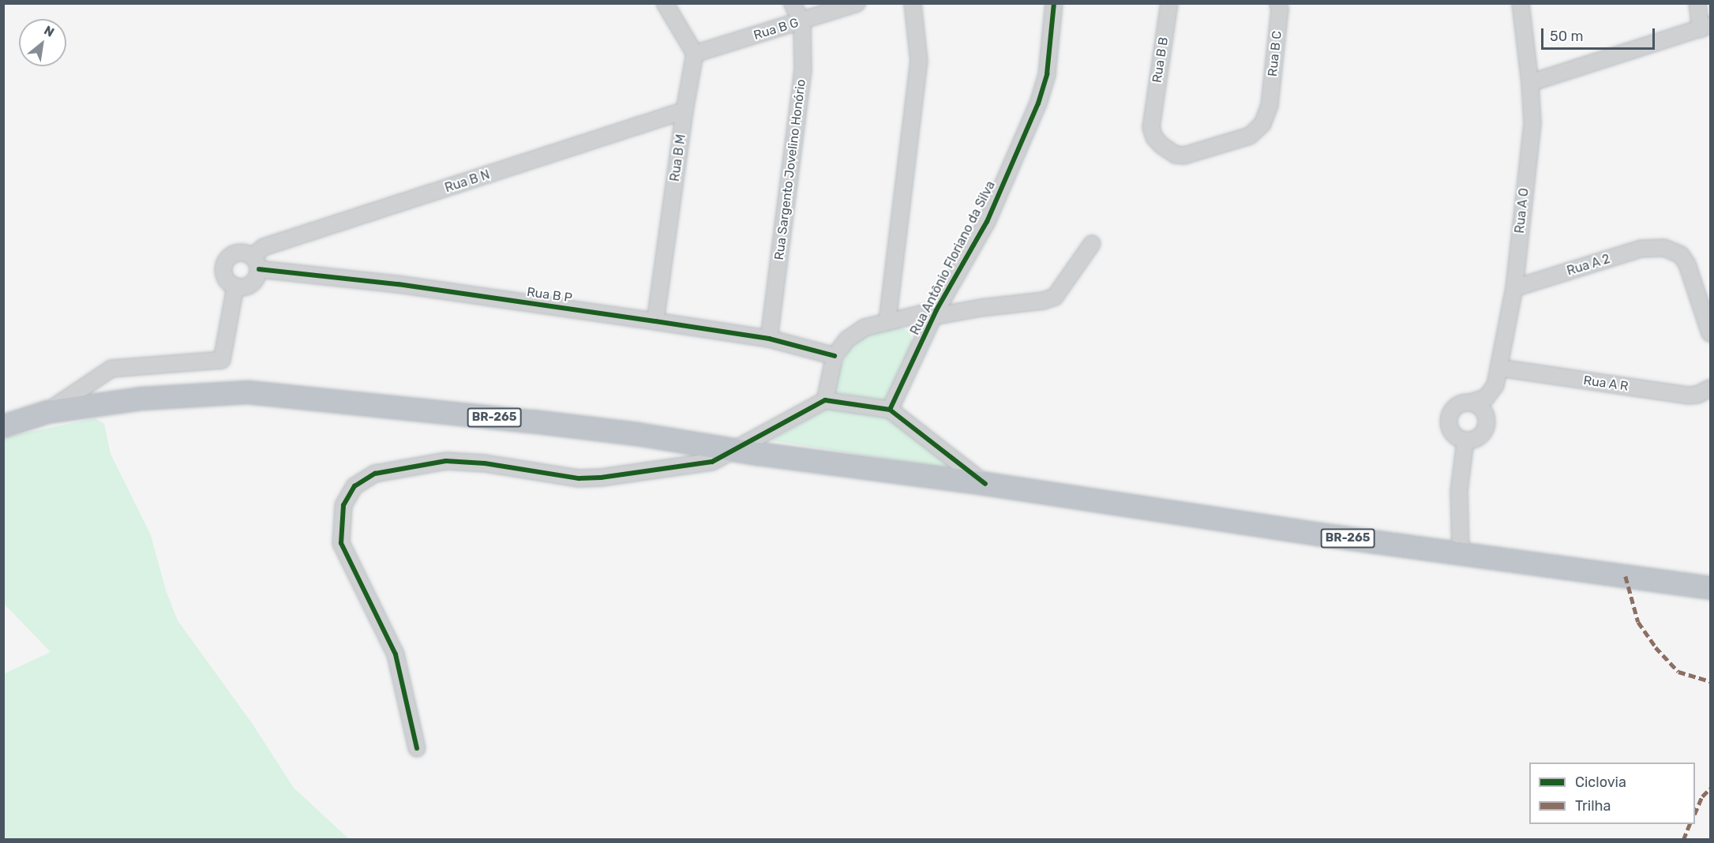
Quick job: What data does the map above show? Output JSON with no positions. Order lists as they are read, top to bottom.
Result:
{
  "streets": {
    "highway": ["BR-265"],
    "street": [
      "Rua B G",
      "Rua B C",
      "Rua B B",
      "Rua B M",
      "Rua Sargento Jovelino Honório",
      "Rua B N",
      "Rua A O",
      "Rua Antônio Floriano da Silva",
      "Rua A 2",
      "Rua B P",
      "Rua A R"
    ]
  },
  "crossings": [
    ["Rua B G", "Rua B M"],
    ["Rua B G", "Rua Sargento Jovelino Honório"],
    ["Rua B C", "Rua B B"],
    ["Rua B M", "Rua B N"],
    ["Rua B M", "Rua B P"],
    ["Rua Sargento Jovelino Honório", "Rua B P"],
    ["Rua B N", "Rua B P"],
    ["Rua A O", "Rua A 2"],
    ["Rua A O", "Rua A R"],
    ["Rua Antônio Floriano da Silva", "Rua B P"]
  ],
  "legend": ["Ciclovia", "Trilha"],
  "scale_bar": "50 m",
  "north": "top right"
}
